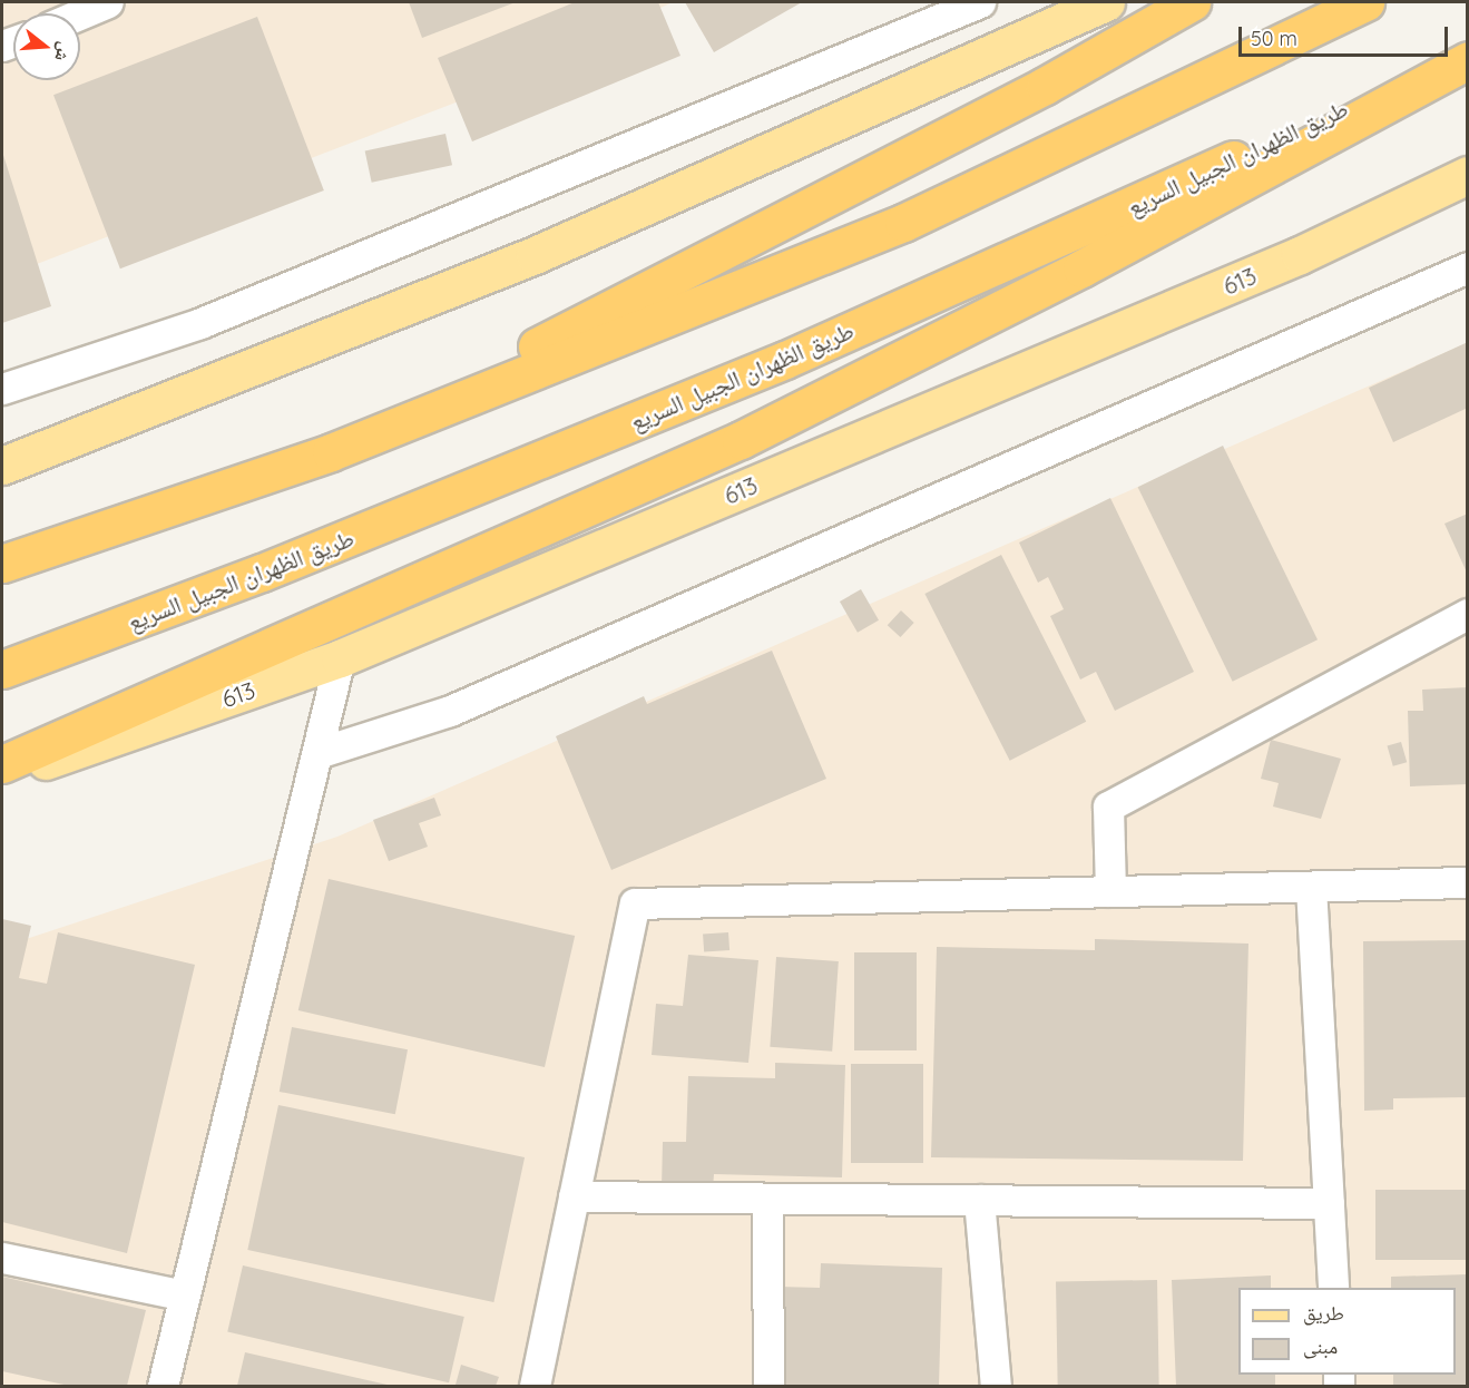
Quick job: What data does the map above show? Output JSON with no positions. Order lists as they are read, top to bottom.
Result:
{
  "streets": {
    "highway": ["طريق الظهران الجبيل السريع"],
    "main road": ["613"]
  },
  "legend": ["طريق", "مبنى"],
  "scale_bar": "50 m",
  "north": "right"
}
